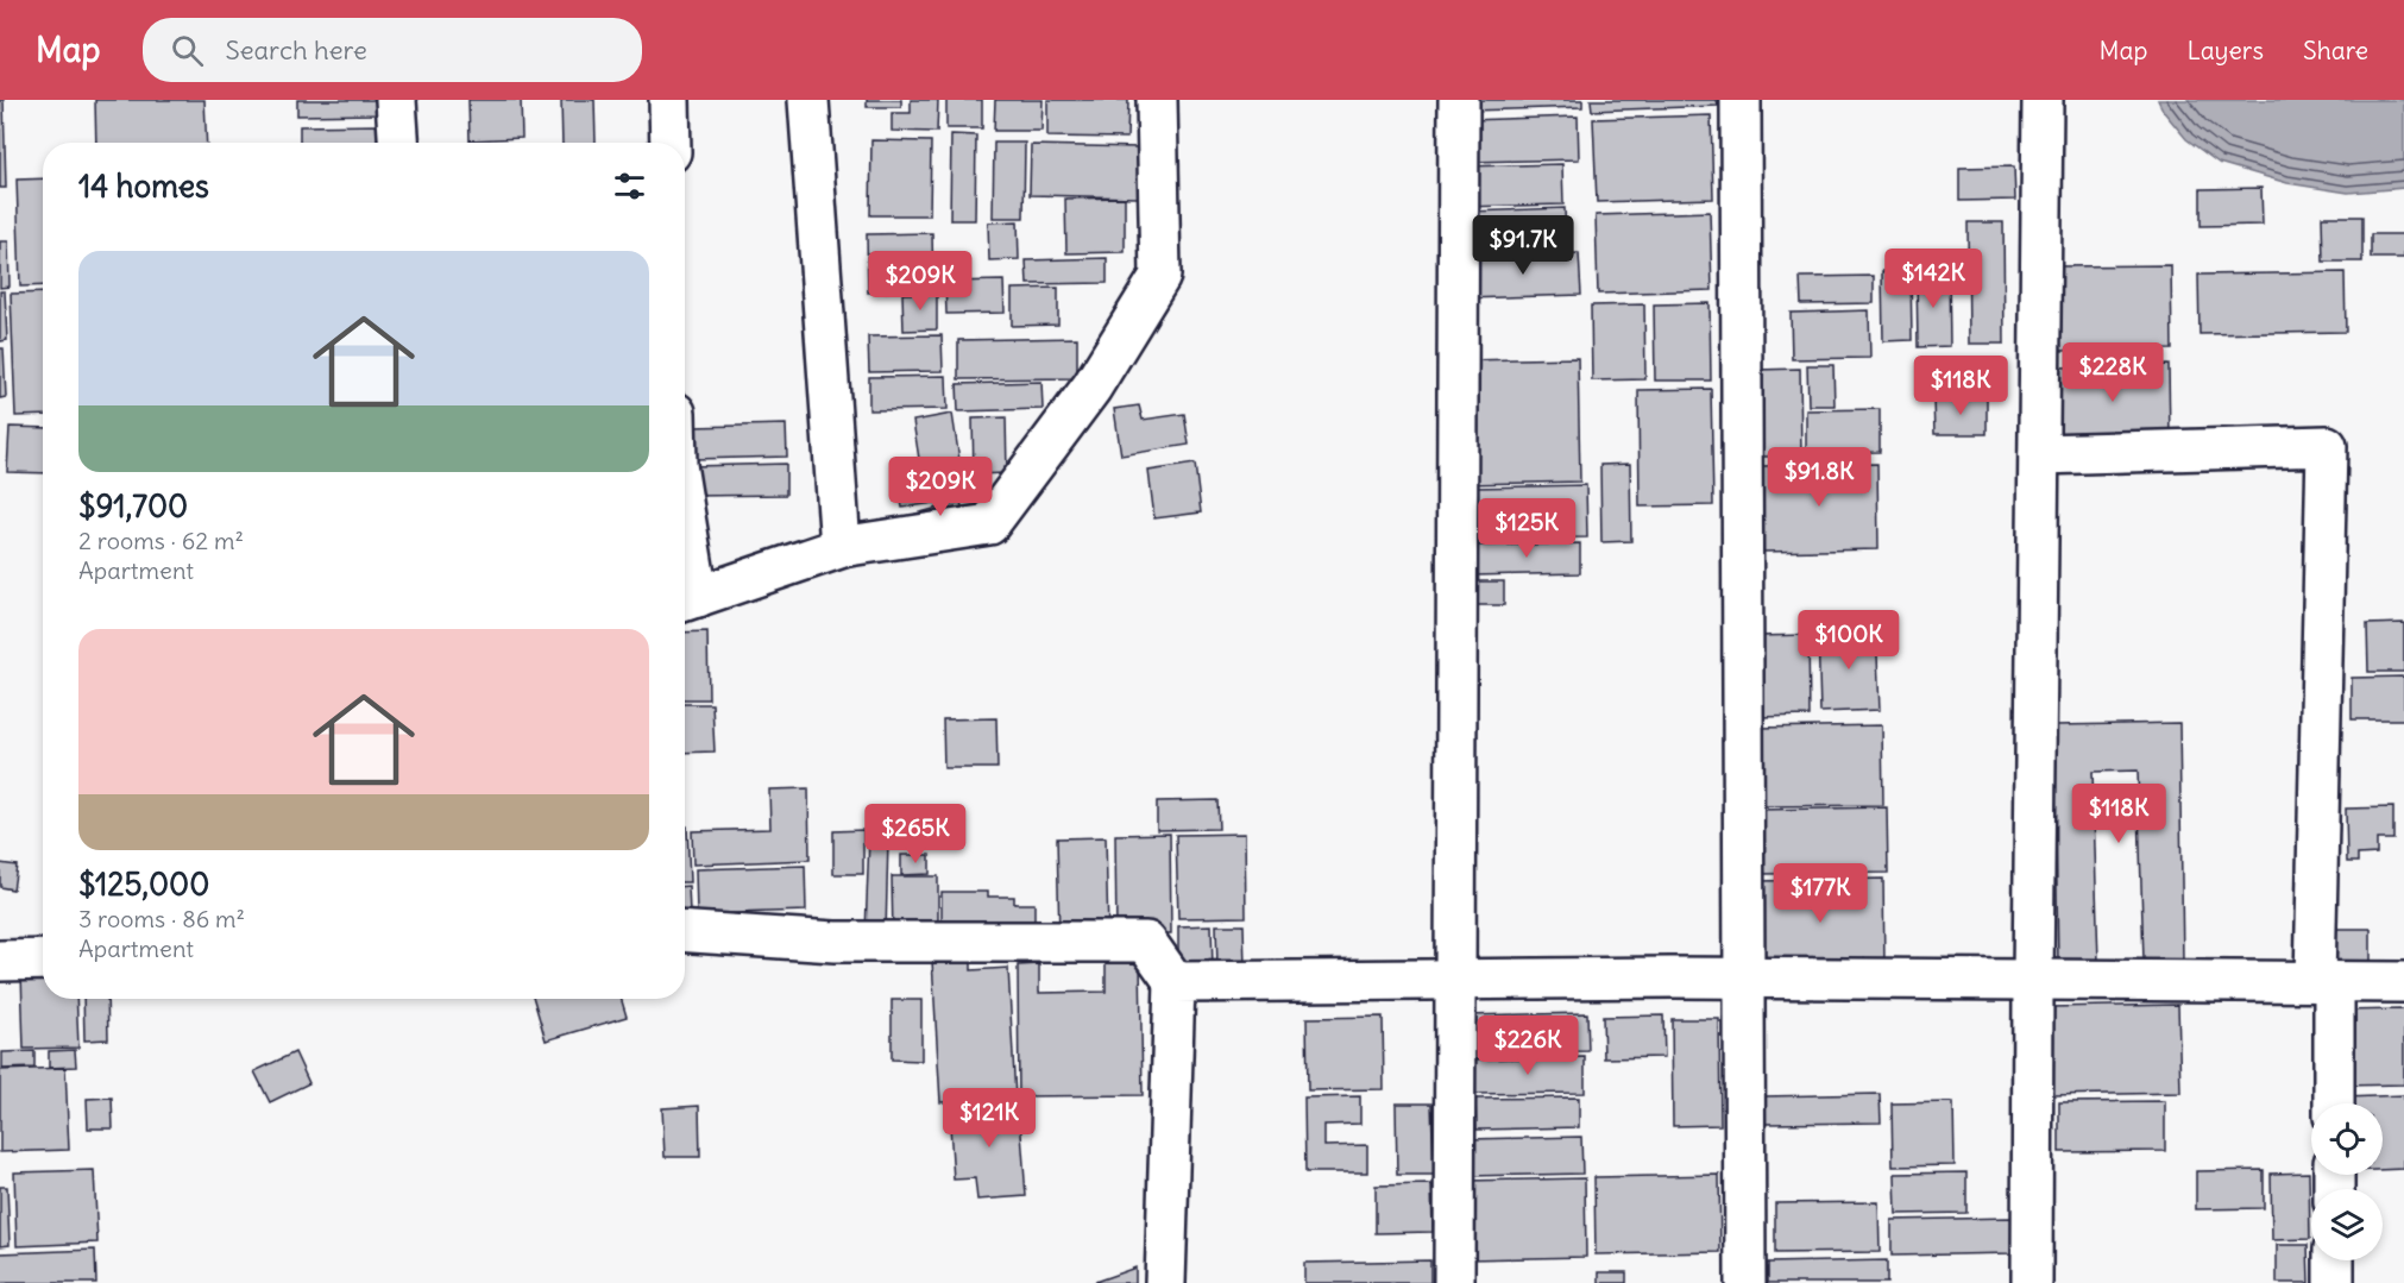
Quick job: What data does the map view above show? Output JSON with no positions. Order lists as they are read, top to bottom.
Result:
{
  "page": {
    "header": "Map",
    "search": "Search here",
    "nav": ["Map", "Layers", "Share"],
    "heading": "14 homes",
    "price": [
      "$91.7K",
      "$142K",
      "$209K",
      "$228K",
      "$118K",
      "$91.8K",
      "$209K",
      "$125K",
      "$100K",
      "$118K",
      "$265K",
      "$177K",
      "$226K",
      "$121K"
    ],
    "list": [
      {
        "name": "$91,700",
        "note": "2 rooms · 62 m² · Apartment"
      },
      {
        "name": "$125,000",
        "note": "3 rooms · 86 m² · Apartment"
      }
    ]
  }
}
